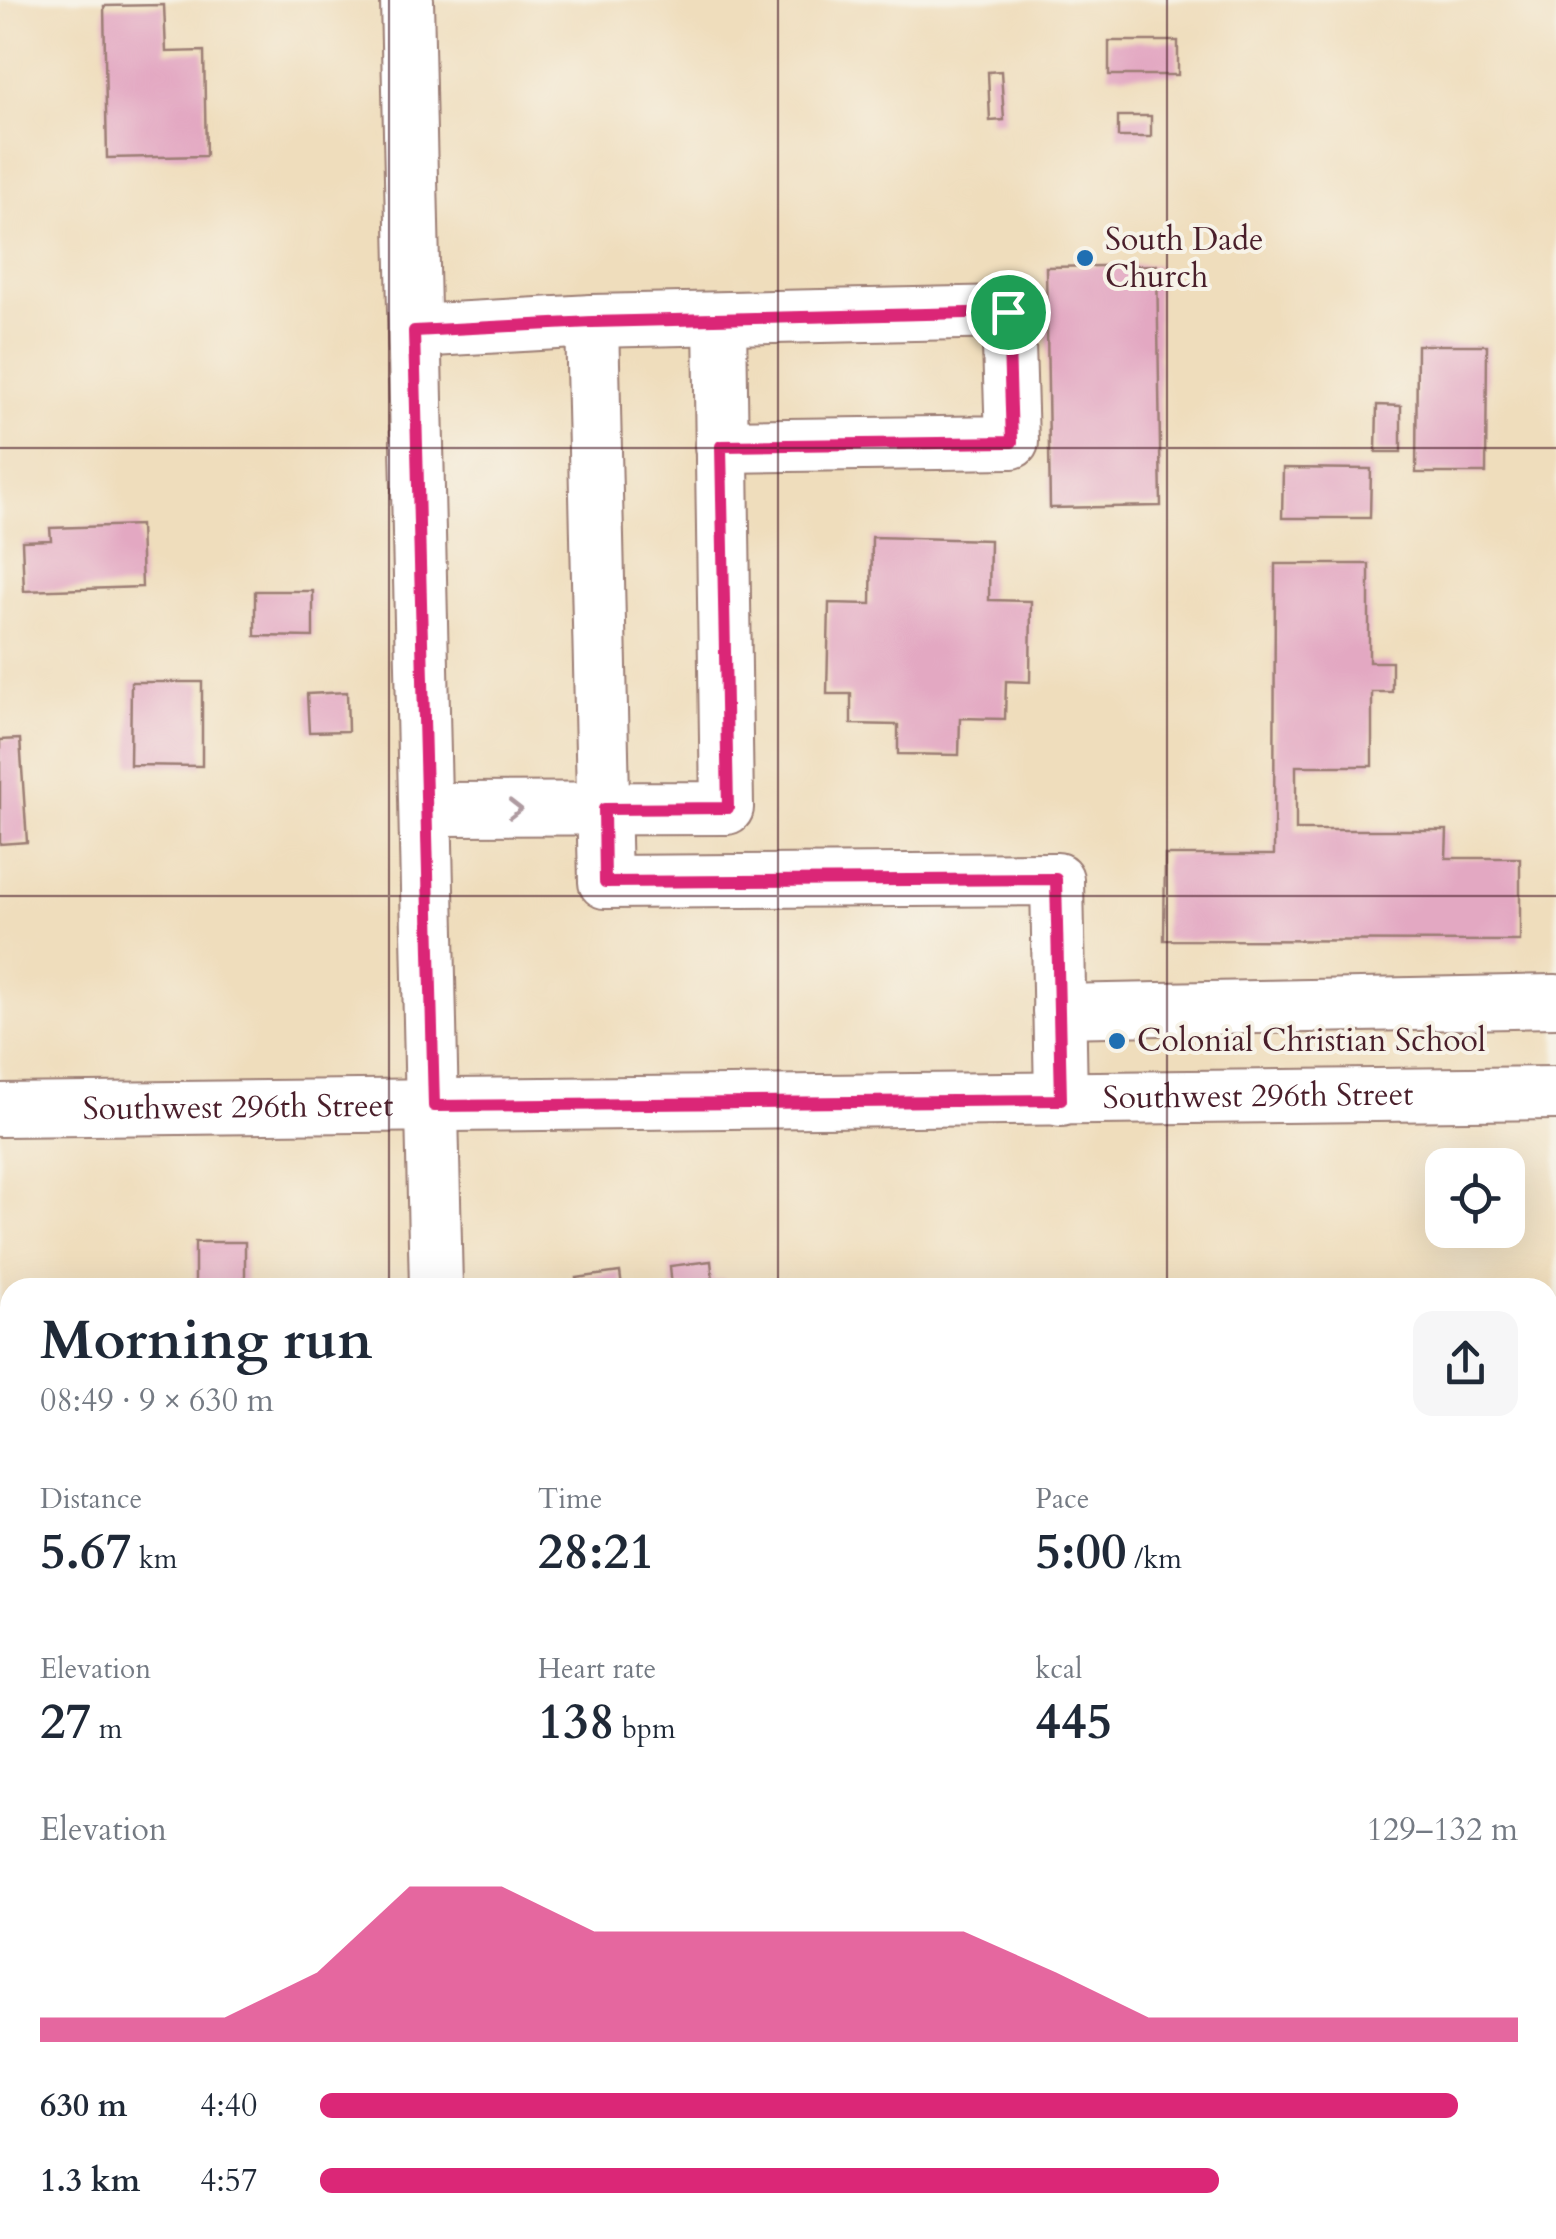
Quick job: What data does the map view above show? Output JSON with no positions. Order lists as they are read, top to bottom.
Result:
{
  "streets": {
    "street": ["Southwest 296th Street"]
  },
  "places": ["South Dade Church", "Colonial Christian School"],
  "page": {
    "heading": ["Morning run", "08:49 · 9 × 630 m"],
    "stats": [
      ["Distance", "5.67 km"],
      ["Time", "28:21"],
      ["Pace", "5:00 /km"],
      ["Elevation", "27 m"],
      ["Heart rate", "138 bpm"],
      ["kcal", "445"]
    ],
    "chart": ["Elevation", "129–132 m"],
    "list": [
      {
        "name": "630 m",
        "note": "4:40"
      },
      {
        "name": "1.3 km",
        "note": "4:57"
      }
    ]
  }
}
